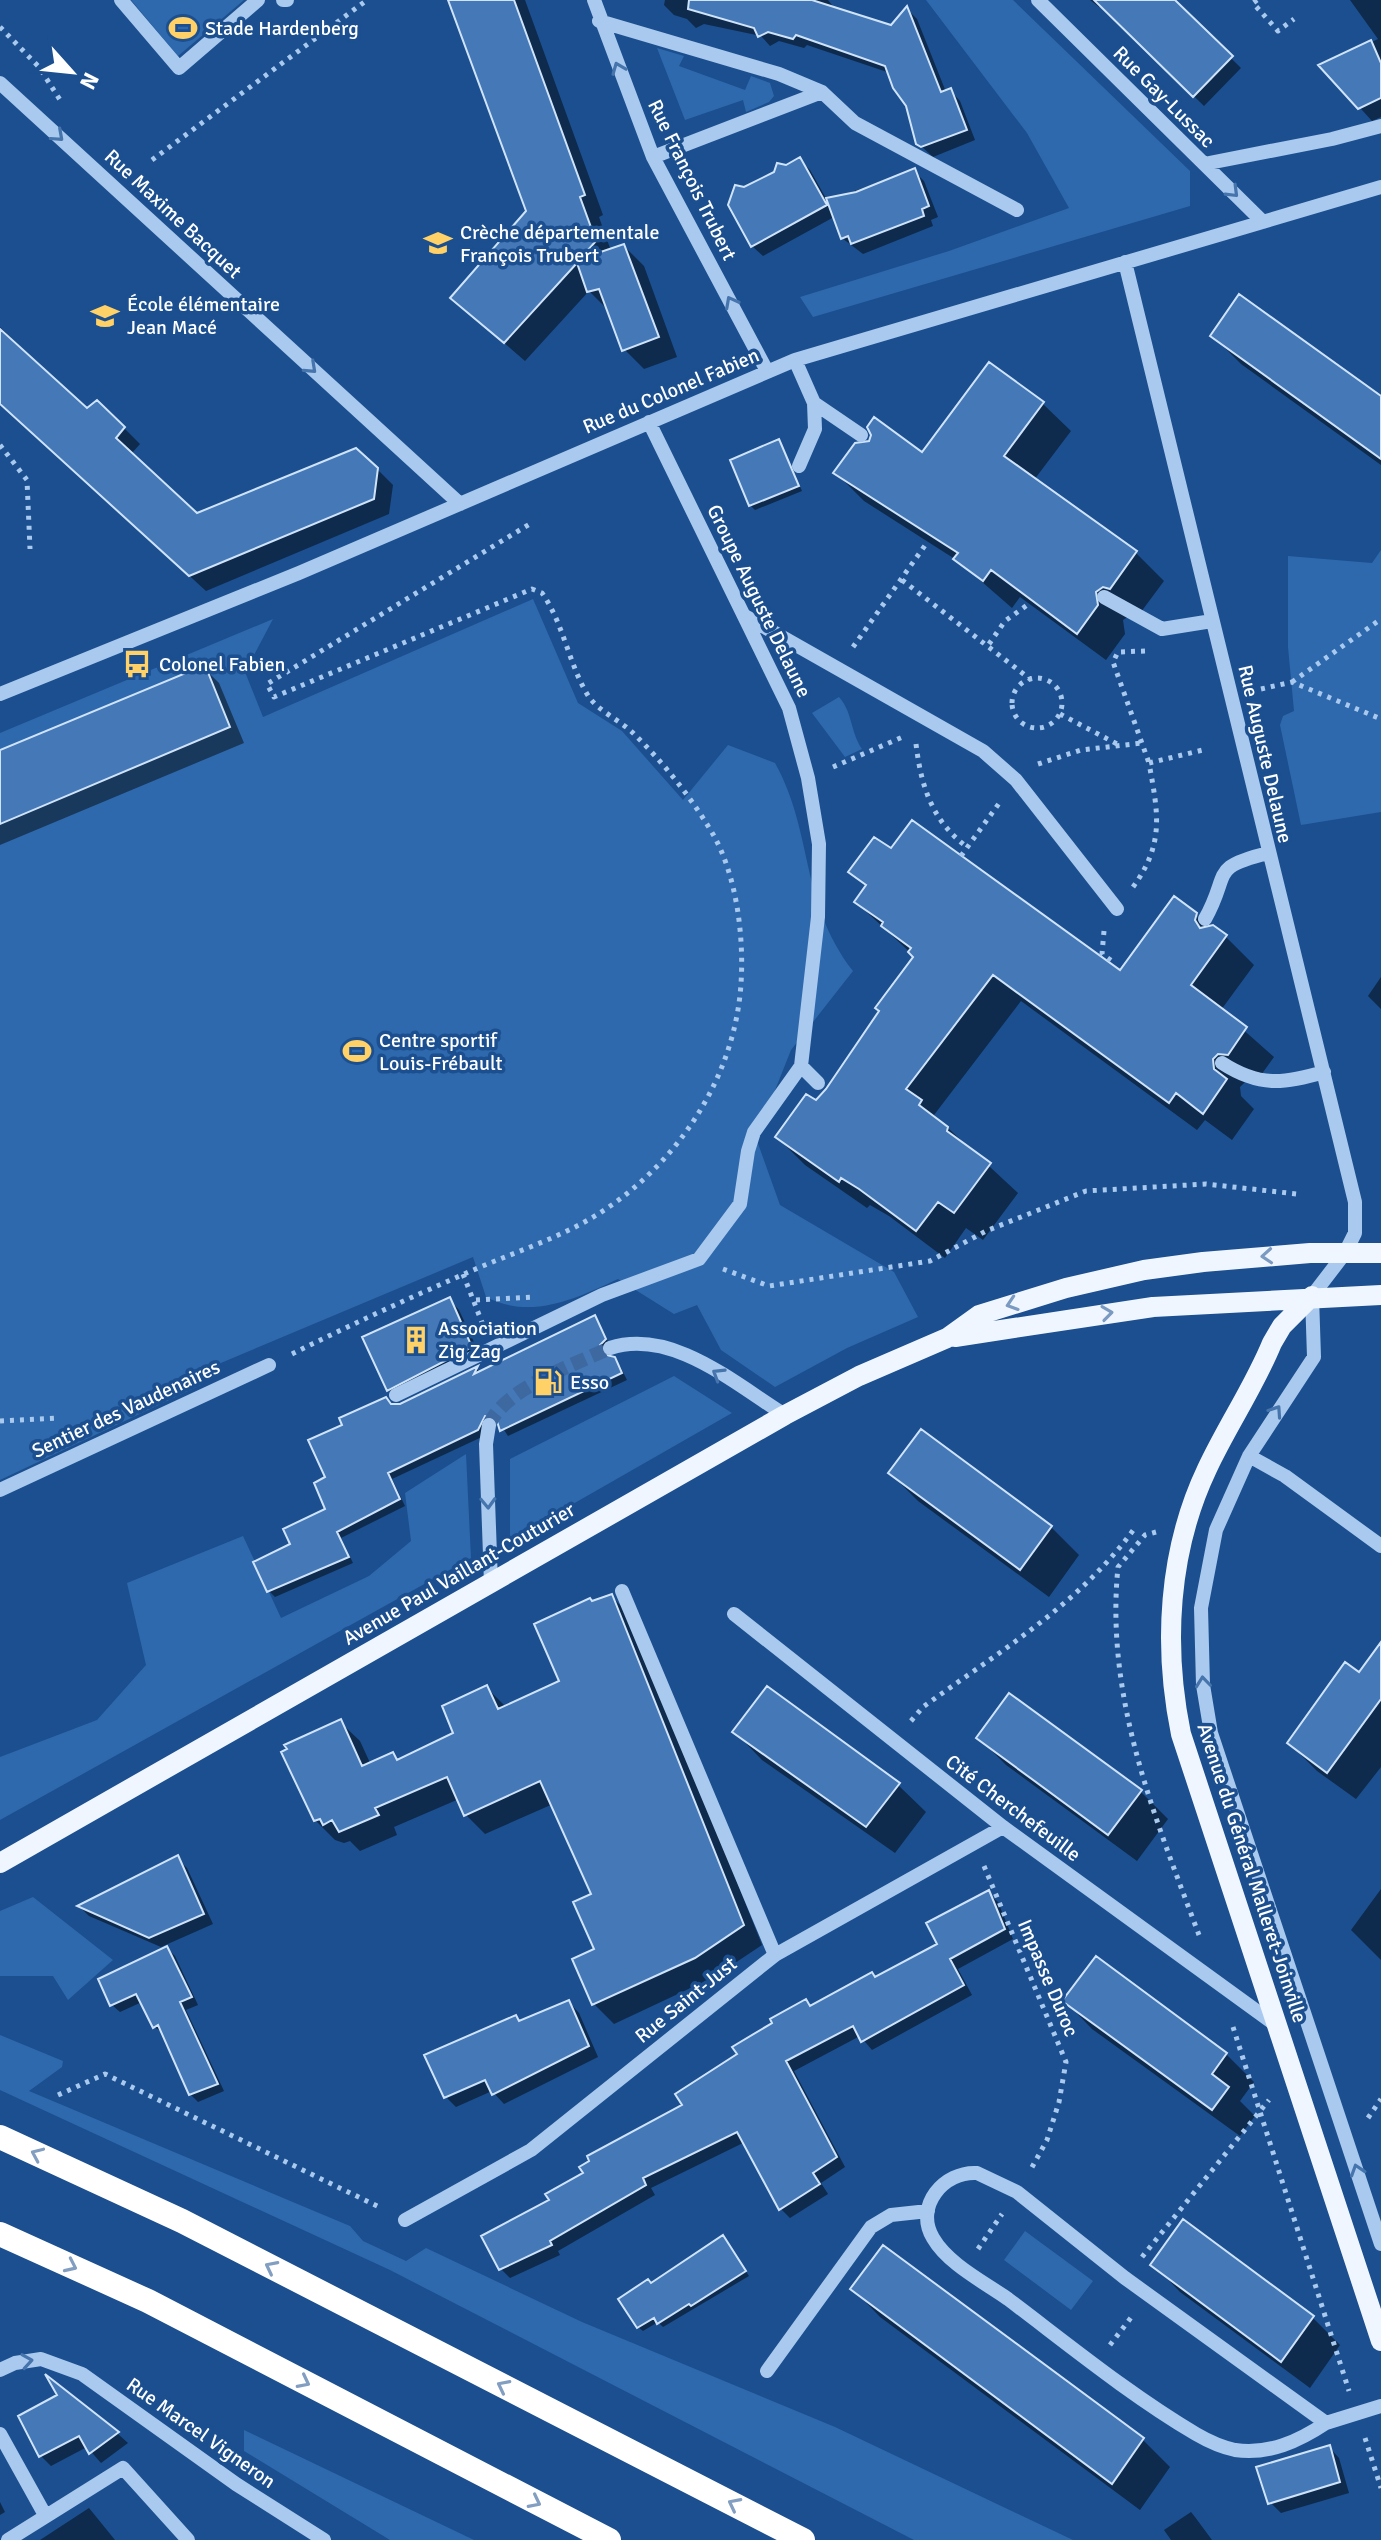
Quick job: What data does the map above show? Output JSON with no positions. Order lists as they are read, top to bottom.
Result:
{
  "streets": {
    "main road": ["Avenue Paul Vaillant-Couturier", "Avenue du Général Malleret-Joinville"],
    "street": [
      "Rue Gay-Lussac",
      "Rue François Trubert",
      "Rue Maxime Bacquet",
      "Rue du Colonel Fabien",
      "Groupe Auguste Delaune",
      "Rue Auguste Delaune",
      "Sentier des Vaudenaires",
      "Cité Cherchefeuille",
      "Rue Saint-Just",
      "Rue Marcel Vigneron"
    ],
    "path": ["Impasse Duroc"]
  },
  "crossings": [
    ["Rue Gay-Lussac", "Rue du Colonel Fabien"],
    ["Rue François Trubert", "Rue du Colonel Fabien"],
    ["Rue Maxime Bacquet", "Rue du Colonel Fabien"],
    ["Rue du Colonel Fabien", "Groupe Auguste Delaune"],
    ["Rue du Colonel Fabien", "Rue Auguste Delaune"],
    ["Rue Auguste Delaune", "Avenue Paul Vaillant-Couturier"],
    ["Rue Auguste Delaune", "Avenue du Général Malleret-Joinville"],
    ["Avenue Paul Vaillant-Couturier", "Avenue du Général Malleret-Joinville"],
    ["Cité Cherchefeuille", "Avenue du Général Malleret-Joinville"],
    ["Cité Cherchefeuille", "Rue Saint-Just"]
  ],
  "one_way": [
    "Rue François Trubert",
    "Rue Maxime Bacquet",
    "Avenue du Général Malleret-Joinville",
    "Rue Marcel Vigneron"
  ],
  "places": {
    "sports": ["Stade Hardenberg", "Centre sportif Louis-Frébault"],
    "school or university": ["Crèche départementale François Trubert", "École élémentaire Jean Macé"],
    "bus stop": ["Colonel Fabien"],
    "building": ["Association Zig Zag"],
    "fuel station": ["Esso"]
  },
  "north": "bottom right"
}
